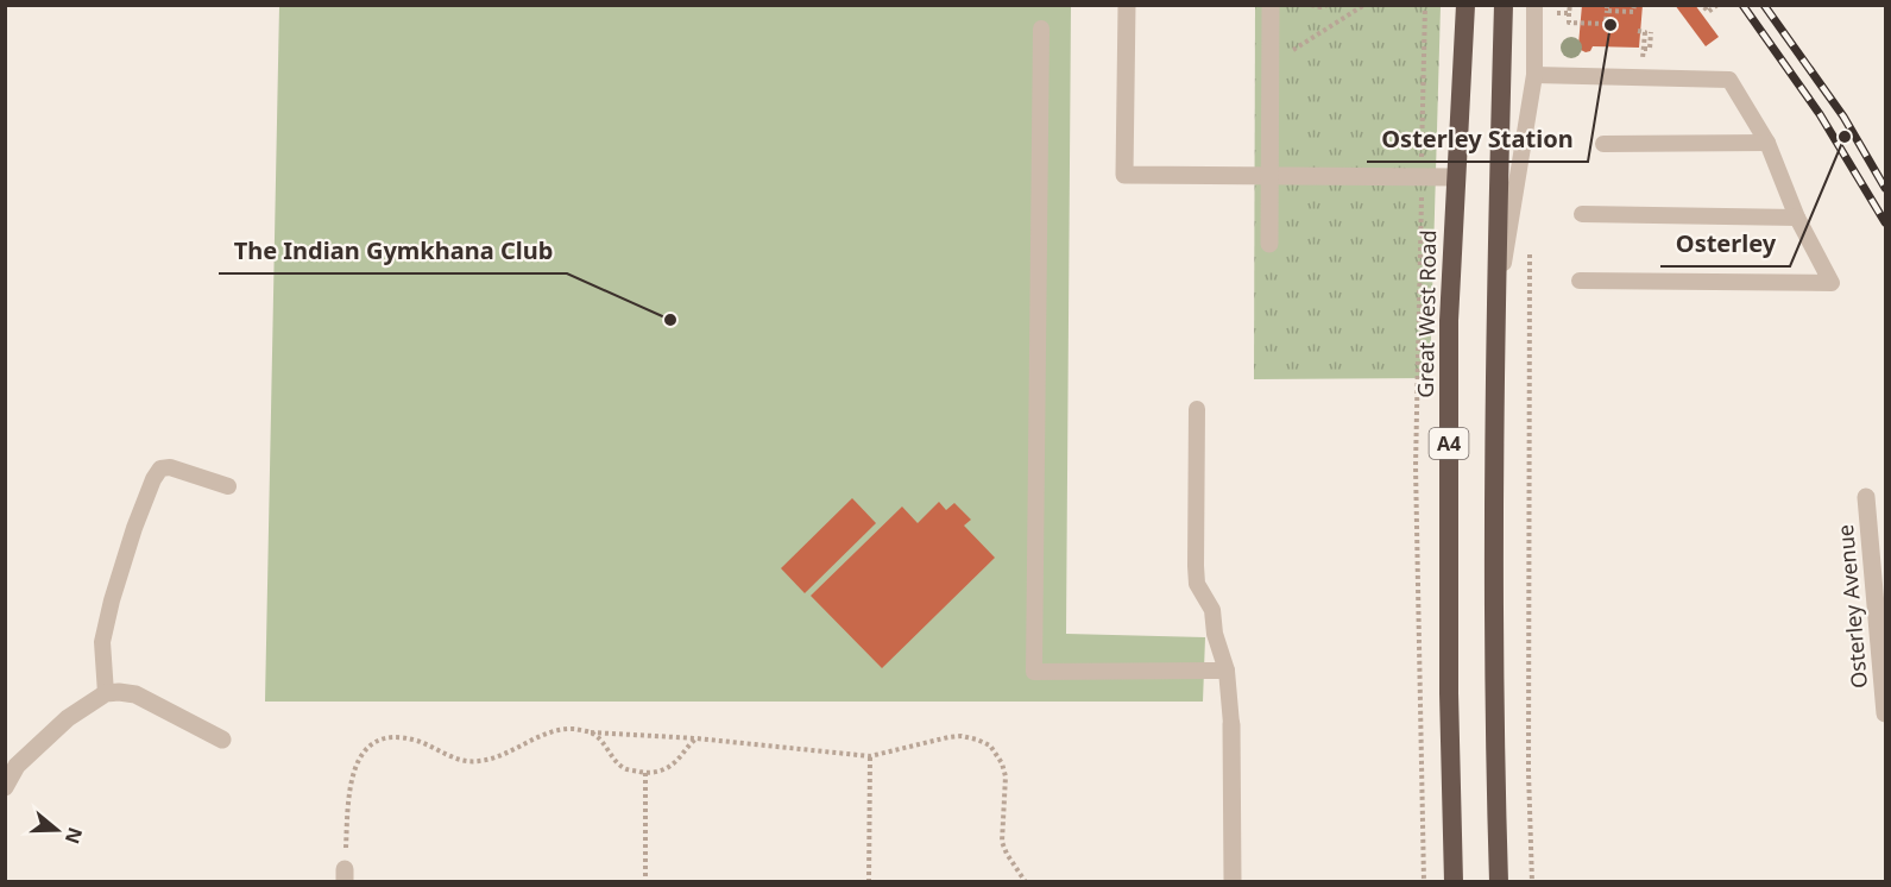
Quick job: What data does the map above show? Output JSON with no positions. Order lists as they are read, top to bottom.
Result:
{
  "streets": {
    "highway": ["Great West Road", "A4"],
    "street": ["Osterley Avenue"]
  },
  "places": ["Osterley Station", "Osterley", "The Indian Gymkhana Club"],
  "north": "right"
}
